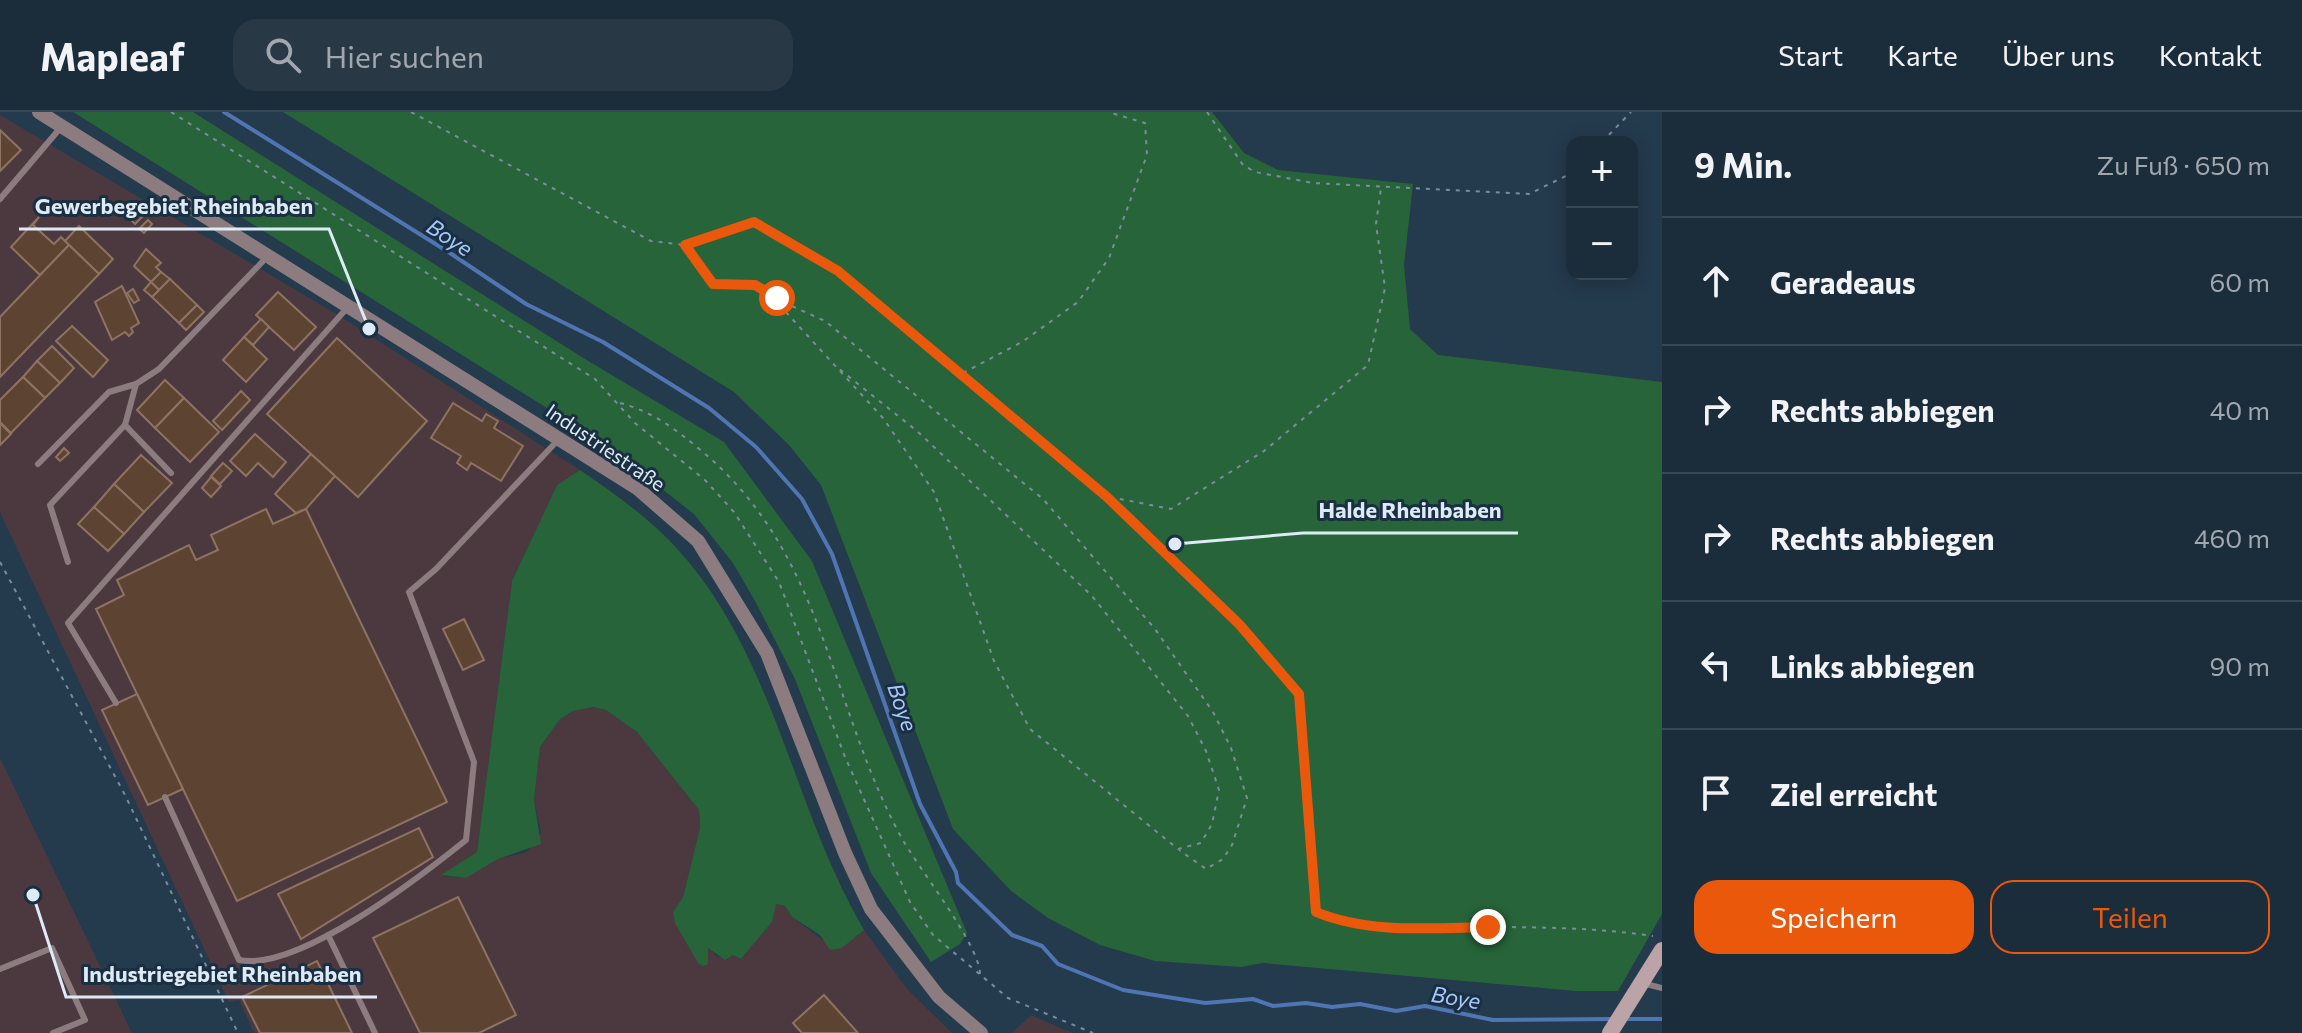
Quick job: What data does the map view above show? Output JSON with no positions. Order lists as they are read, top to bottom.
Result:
{
  "streets": {
    "street": ["Industriestraße"]
  },
  "water": ["Boye"],
  "places": ["Gewerbegebiet Rheinbaben", "Halde Rheinbaben", "Industriegebiet Rheinbaben"],
  "page": {
    "header": "Mapleaf",
    "search": "Hier suchen",
    "nav": [
      "Start",
      "Karte",
      "Über uns",
      "Kontakt"
    ],
    "heading": ["9 Min.", "Zu Fuß · 650 m"],
    "map_buttons": ["+", "−"],
    "list": [
      ["Geradeaus", "60 m"],
      ["Rechts abbiegen", "40 m"],
      ["Rechts abbiegen", "460 m"],
      ["Links abbiegen", "90 m"],
      "Ziel erreicht"
    ],
    "buttons": ["Speichern", "Teilen"]
  }
}
